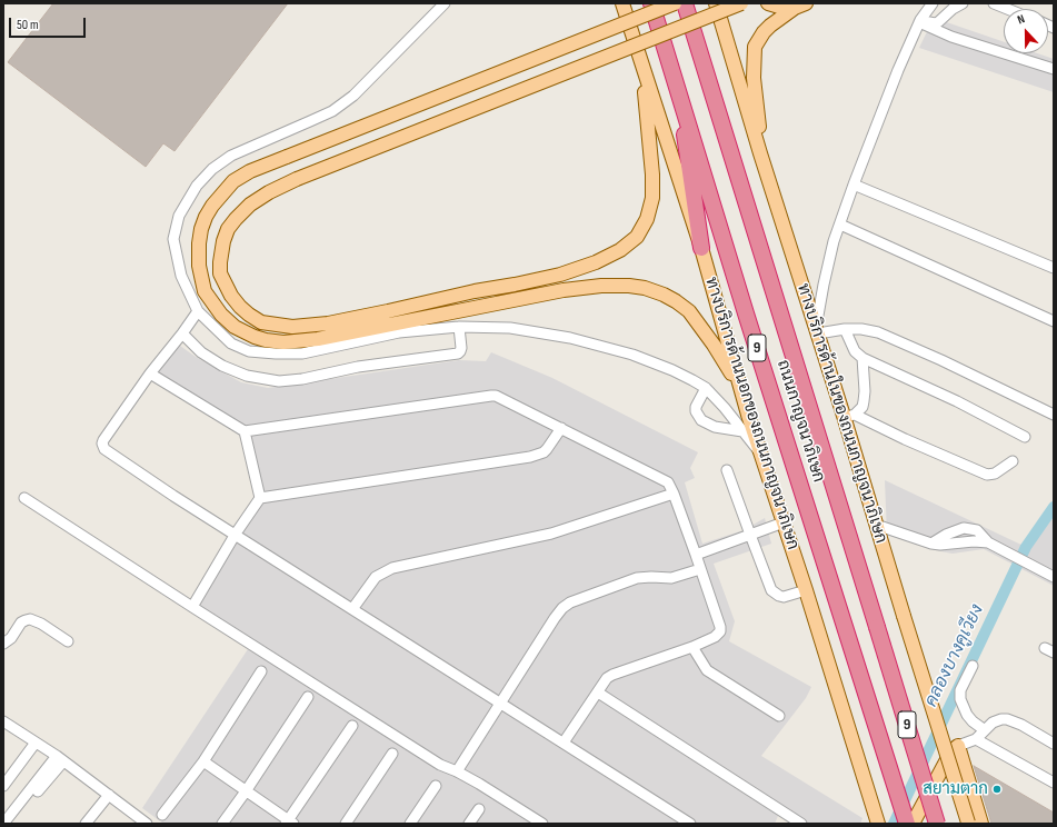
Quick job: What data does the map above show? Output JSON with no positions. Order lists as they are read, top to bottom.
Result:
{
  "streets": {
    "highway": ["9", "ถนนกาญจนาภิเษก"],
    "main road": ["ทางบริการด้านนอกของถนนกาญจนาภิเษก", "ทางบริการด้านในของถนนกาญจนาภิเษก"]
  },
  "water": ["คลองบางคูเวียง"],
  "places": ["สยามตาก"],
  "scale_bar": "50 m",
  "north": "top"
}
